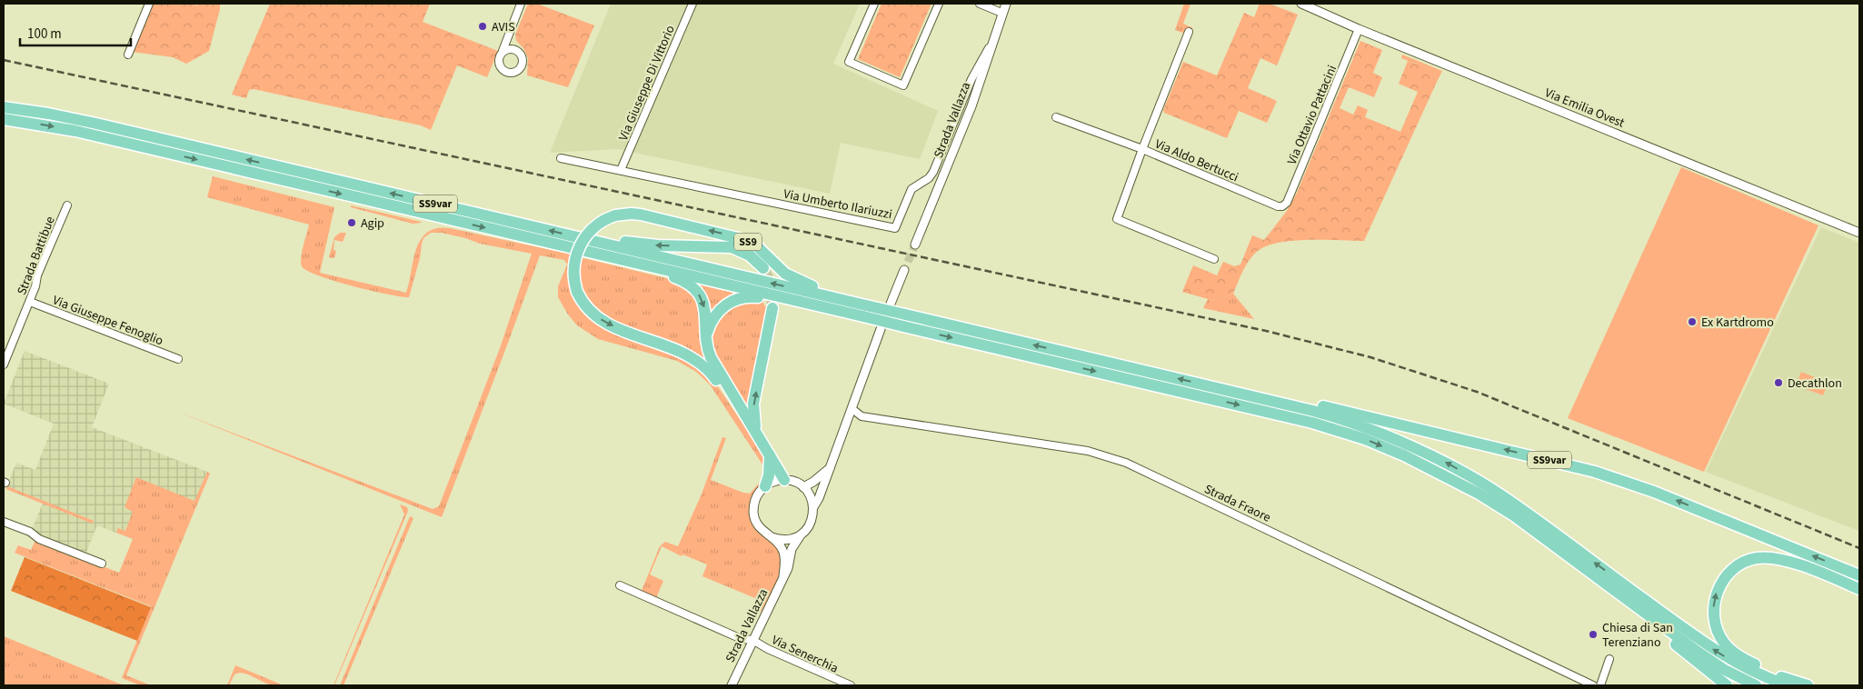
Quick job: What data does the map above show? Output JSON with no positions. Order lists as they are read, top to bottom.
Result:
{
  "streets": {
    "highway": ["SS9var", "SS9"],
    "street": [
      "Via Giuseppe Di Vittorio",
      "Via Emilia Ovest",
      "Via Ottavio Pattacini",
      "Strada Vallazza",
      "Via Aldo Bertucci",
      "Via Umberto Ilariuzzi",
      "Strada Battibue",
      "Via Giuseppe Fenoglio",
      "Strada Fraore",
      "Via Senerchia"
    ]
  },
  "crossings": [
    ["Via Giuseppe Di Vittorio", "Via Umberto Ilariuzzi"],
    ["Via Emilia Ovest", "Via Ottavio Pattacini"],
    ["Via Ottavio Pattacini", "Via Aldo Bertucci"],
    ["Strada Vallazza", "Via Umberto Ilariuzzi"],
    ["Strada Vallazza", "SS9"],
    ["Strada Vallazza", "Strada Fraore"],
    ["Strada Vallazza", "Via Senerchia"],
    ["SS9var", "SS9"],
    ["Strada Battibue", "Via Giuseppe Fenoglio"]
  ],
  "places": [
    "AVIS",
    "Agip",
    "Ex Kartdromo",
    "Decathlon",
    "Chiesa di San Terenziano"
  ],
  "scale_bar": "100 m"
}
